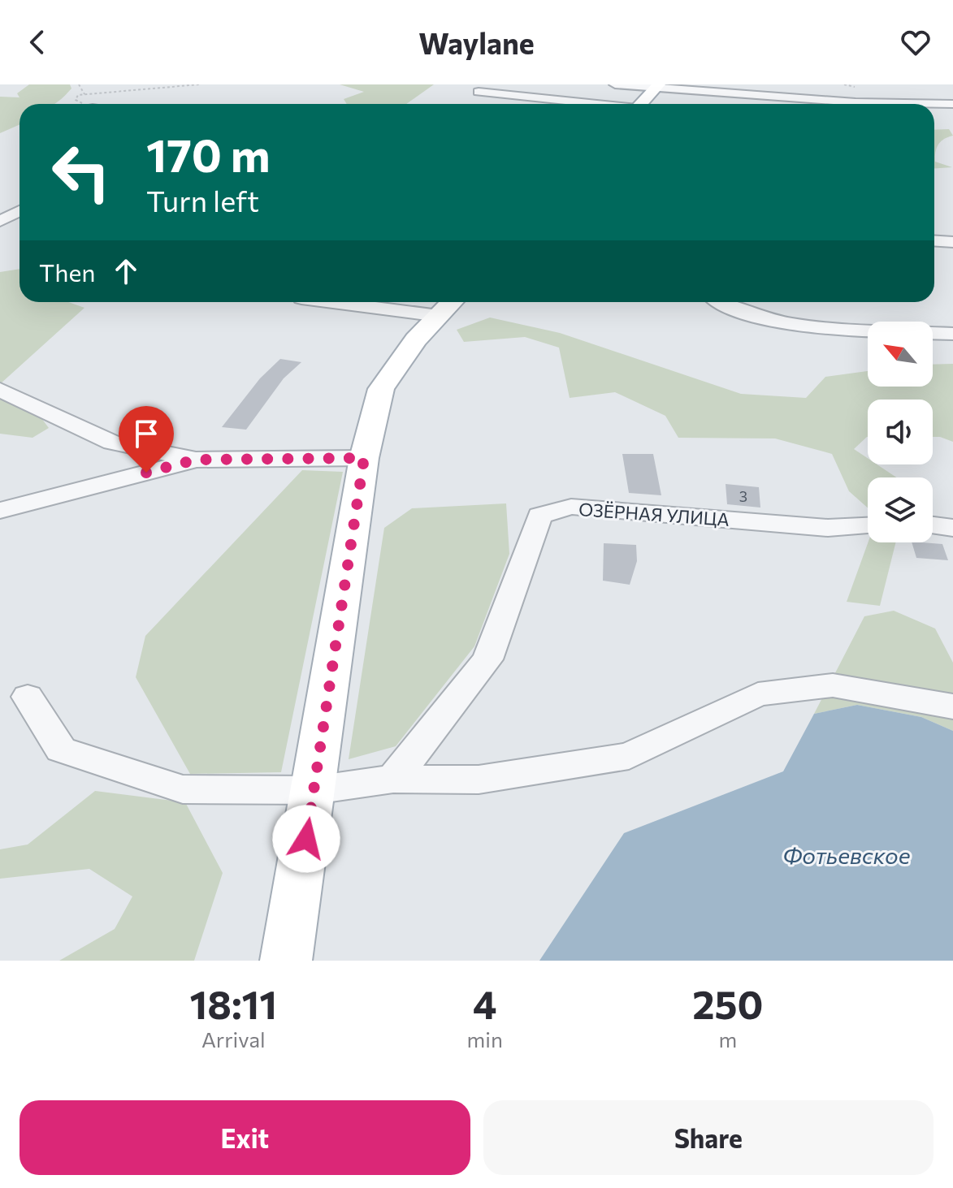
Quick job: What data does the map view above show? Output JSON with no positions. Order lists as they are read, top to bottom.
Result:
{
  "streets": {
    "street": ["ОЗЁРНАЯ УЛИЦА"]
  },
  "water": ["Фотьевское"],
  "house_numbers": ["3"],
  "north": "top left",
  "page": {
    "header": "Waylane",
    "turn": ["170 m", "Turn left"],
    "then": "Then",
    "eta": [
      "18:11",
      "Arrival",
      "4",
      "min",
      "250",
      "m"
    ],
    "buttons": ["Exit", "Share"]
  }
}
